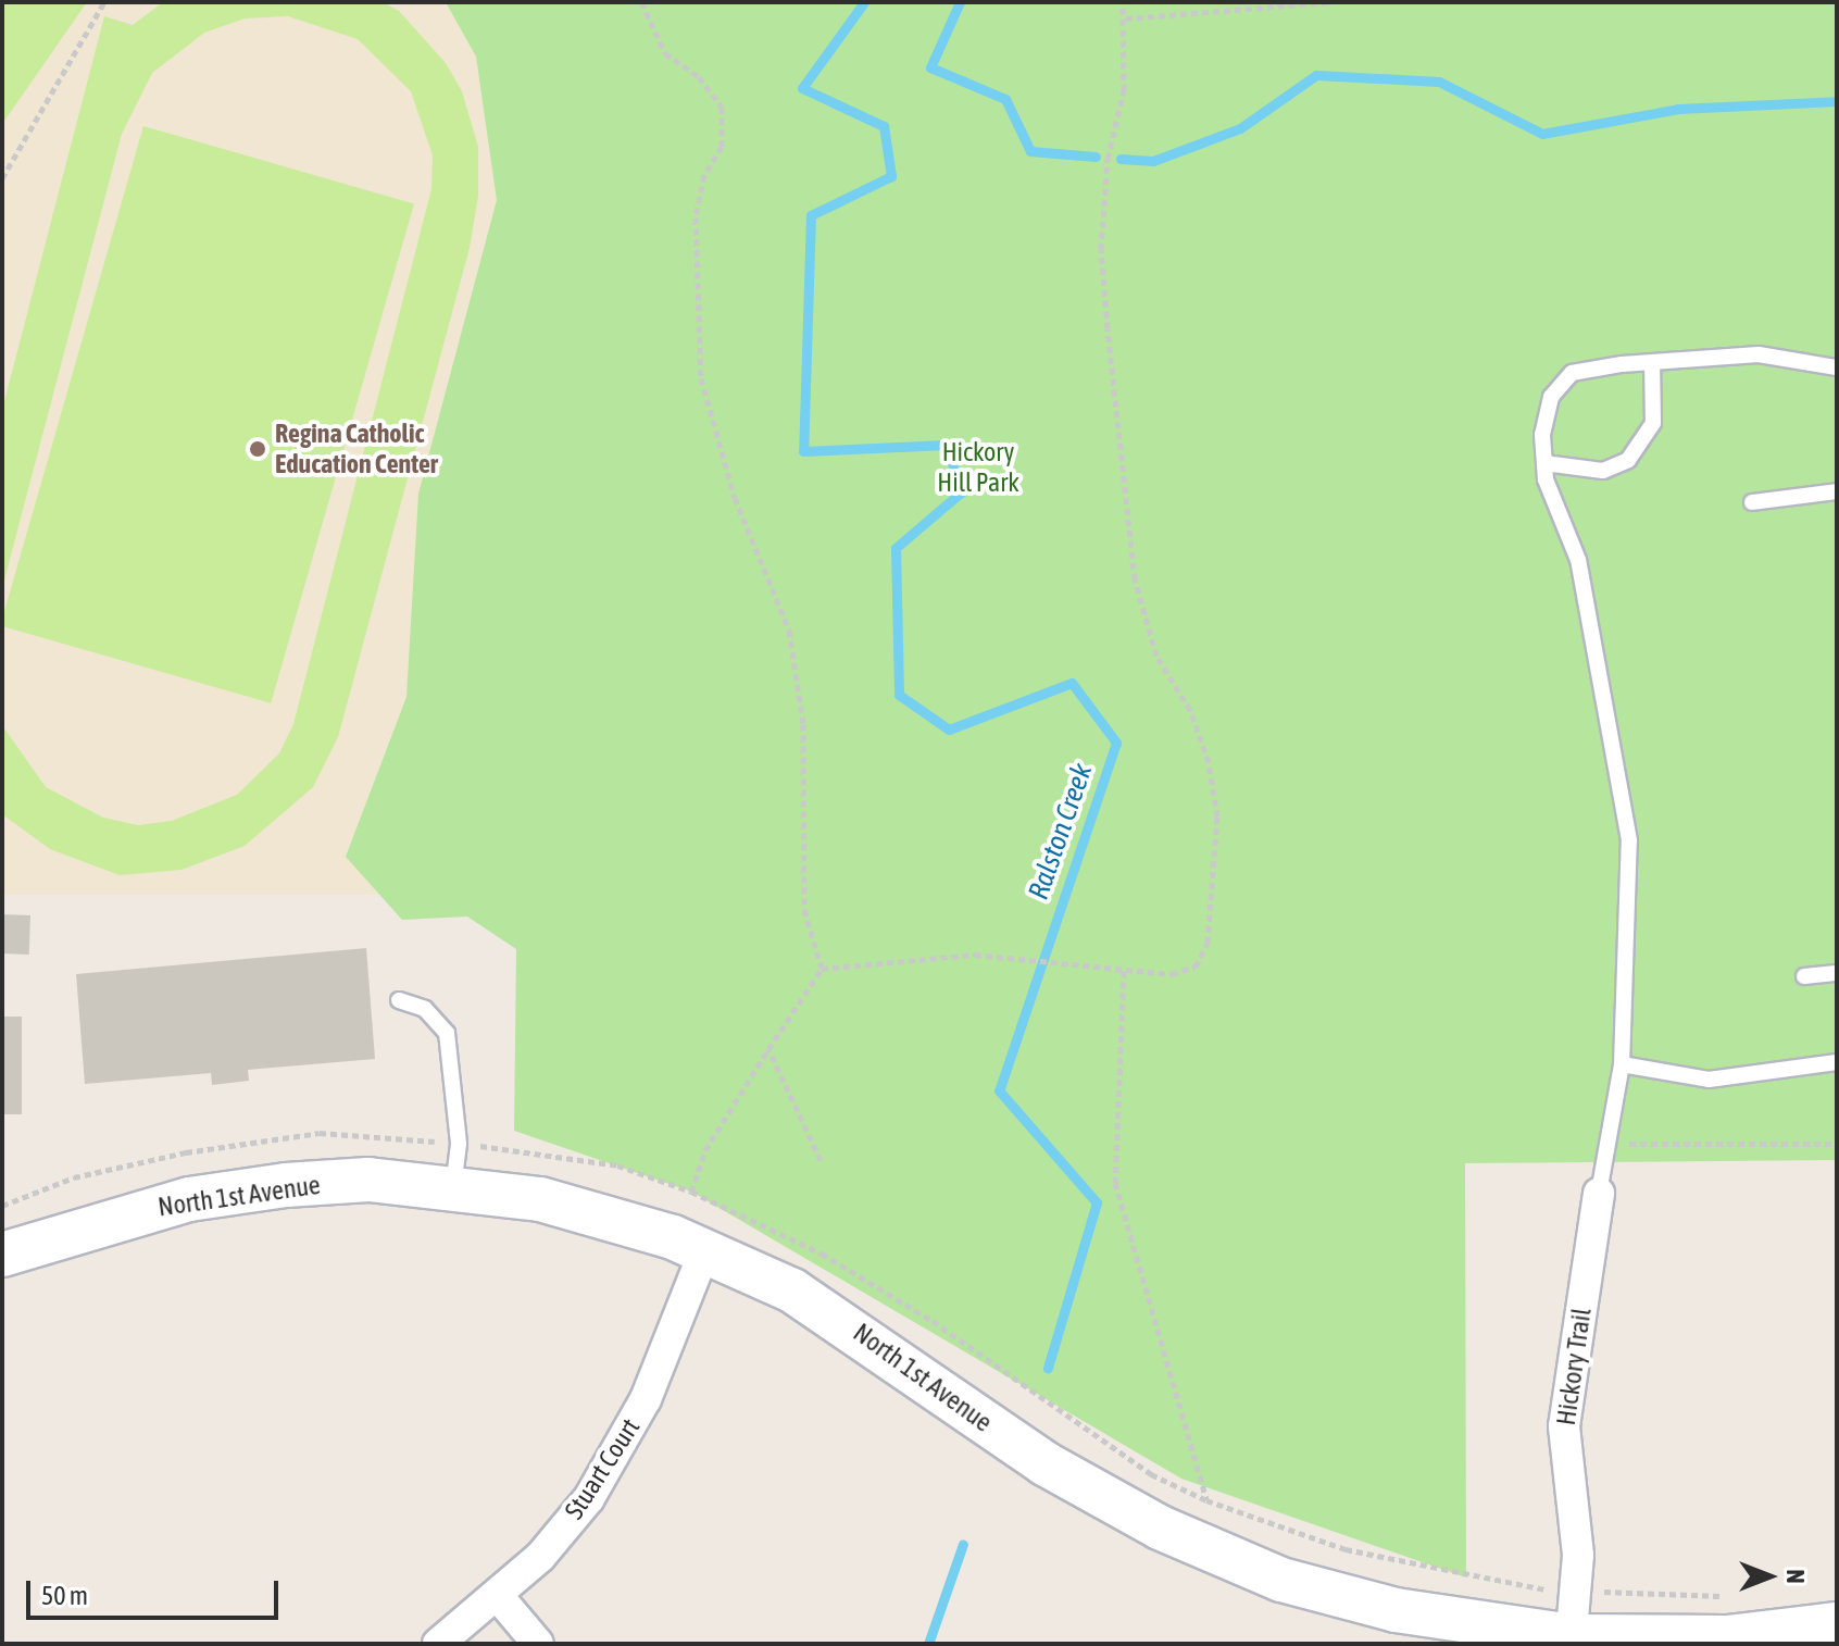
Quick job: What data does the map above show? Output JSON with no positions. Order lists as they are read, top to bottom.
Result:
{
  "streets": {
    "main road": ["North 1st Avenue"],
    "street": ["Hickory Trail", "Stuart Court"]
  },
  "crossings": [
    ["North 1st Avenue", "Hickory Trail"],
    ["North 1st Avenue", "Stuart Court"]
  ],
  "water": ["Ralston Creek"],
  "parks": ["Hickory Hill Park"],
  "places": ["Regina Catholic Education Center"],
  "scale_bar": "50 m",
  "north": "right"
}
